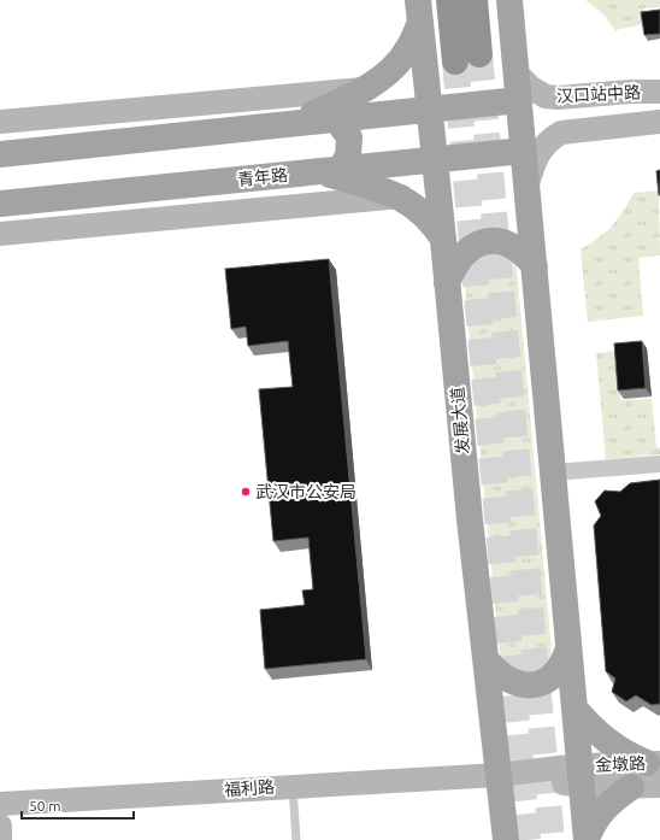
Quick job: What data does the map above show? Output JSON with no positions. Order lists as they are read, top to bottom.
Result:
{
  "streets": {
    "main road": [
      "汉口站中路",
      "青年路",
      "发展大道",
      "金墩路",
      "福利路"
    ]
  },
  "crossings": [
    ["青年路", "发展大道"],
    ["发展大道", "福利路"],
    ["金墩路", "福利路"]
  ],
  "places": ["武汉市公安局"],
  "scale_bar": "50 m"
}
